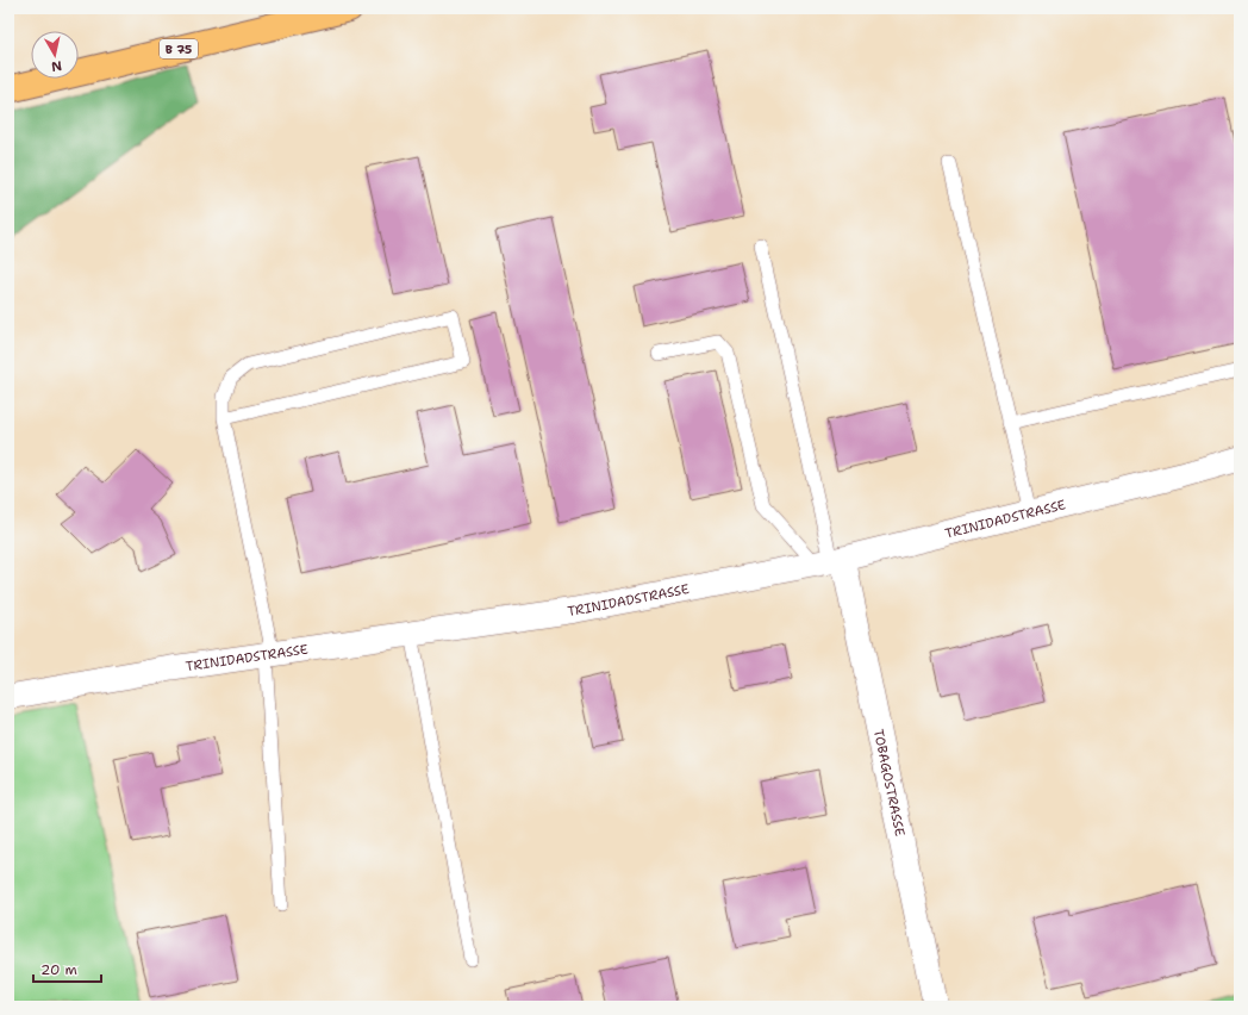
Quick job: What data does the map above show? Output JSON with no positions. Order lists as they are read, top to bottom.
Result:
{
  "streets": {
    "main road": ["B 75"],
    "street": ["TRINIDADSTRASSE", "TOBAGOSTRASSE"]
  },
  "crossings": [
    ["TRINIDADSTRASSE", "TOBAGOSTRASSE"]
  ],
  "scale_bar": "20 m",
  "north": "bottom"
}
